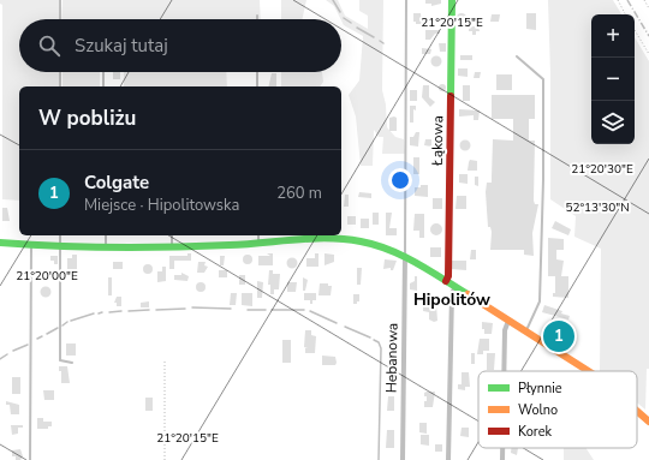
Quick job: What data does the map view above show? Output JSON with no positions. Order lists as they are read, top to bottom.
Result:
{
  "streets": {
    "street": ["Łąkowa", "Hebanowa"]
  },
  "districts": ["Hipolitów"],
  "legend": ["Płynnie", "Wolno", "Korek"],
  "page": {
    "map_buttons": ["+", "−"],
    "search": "Szukaj tutaj",
    "heading": "W pobliżu",
    "list": [
      {
        "mark": "1",
        "name": "Colgate",
        "note": "Miejsce · Hipolitowska",
        "value": "260 m"
      }
    ],
    "pins": "1"
  },
  "coordinates": [
    "21°20'15\"E",
    "21°20'30\"E",
    "52°13'30\"N",
    "21°20'00\"E"
  ]
}
